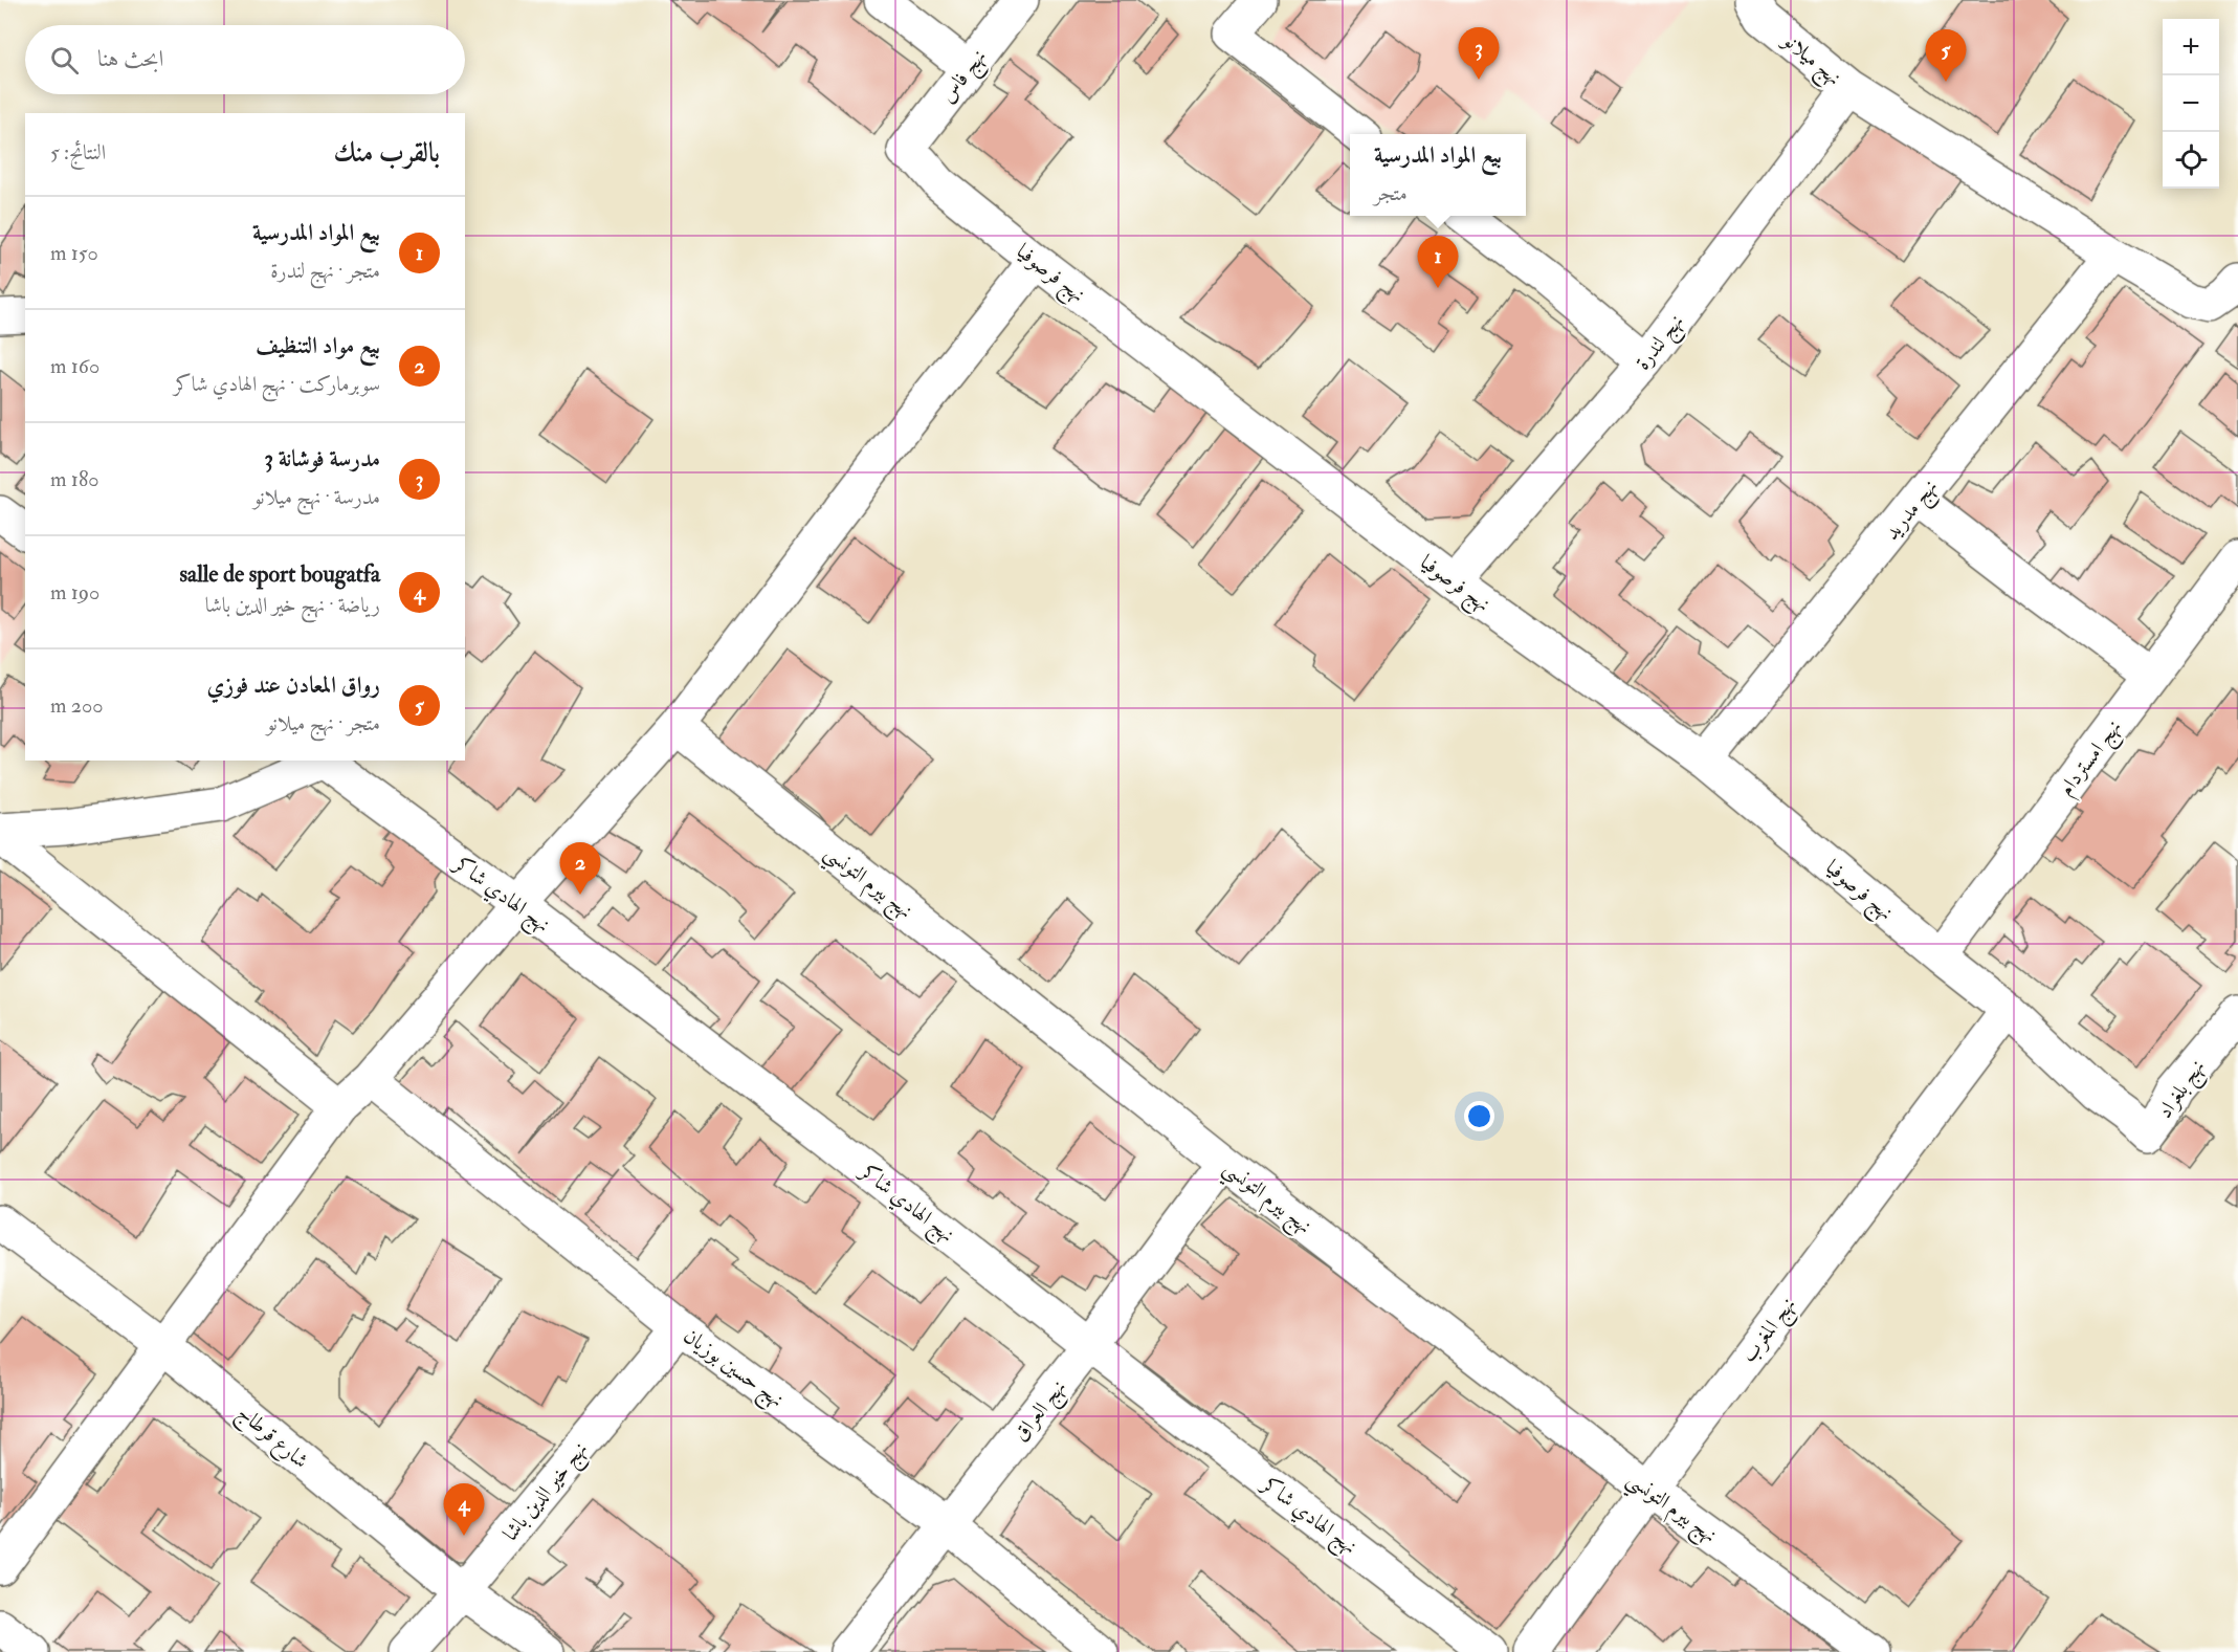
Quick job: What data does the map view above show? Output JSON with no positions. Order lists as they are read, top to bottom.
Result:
{
  "streets": {
    "street": [
      "نهج ميلانو",
      "نهج فاس",
      "نهج فرصوفيا",
      "نهج لندرة",
      "نهج مدريد",
      "نهج امستردام",
      "نهج بيرم التونسي",
      "نهج الهادي شاكر",
      "نهج بلغراد",
      "نهج المغرب",
      "نهج حسين بوزيان",
      "نهج العراق",
      "شارع قرطاج",
      "نهج خير الدين باشا"
    ]
  },
  "crossings": [
    ["نهج ميلانو", "نهج لندرة"],
    ["نهج ميلانو", "نهج مدريد"],
    ["نهج فاس", "نهج فرصوفيا"],
    ["نهج فرصوفيا", "نهج لندرة"],
    ["نهج فرصوفيا", "نهج مدريد"],
    ["نهج فرصوفيا", "نهج امستردام"],
    ["نهج فرصوفيا", "نهج بلغراد"],
    ["نهج فرصوفيا", "نهج المغرب"],
    ["نهج بيرم التونسي", "نهج المغرب"],
    ["نهج بيرم التونسي", "نهج العراق"],
    ["نهج الهادي شاكر", "نهج العراق"],
    ["نهج حسين بوزيان", "نهج العراق"],
    ["نهج حسين بوزيان", "نهج خير الدين باشا"],
    ["شارع قرطاج", "نهج خير الدين باشا"]
  ],
  "page": {
    "map_buttons": ["+", "−"],
    "search": "ابحث هنا",
    "pins": [
      "3",
      "5",
      "1",
      "2",
      "4"
    ],
    "heading": ["بالقرب منك", "النتائج: 5"],
    "popup": ["بيع المواد المدرسية", "متجر"],
    "list": [
      {
        "mark": "1",
        "name": "بيع المواد المدرسية",
        "note": "متجر · نهج لندرة",
        "value": "150 m"
      },
      {
        "mark": "2",
        "name": "بيع مواد التنظيف",
        "note": "سوبرماركت · نهج الهادي شاكر",
        "value": "160 m"
      },
      {
        "mark": "3",
        "name": "مدرسة فوشانة 3",
        "note": "مدرسة · نهج ميلانو",
        "value": "180 m"
      },
      {
        "mark": "4",
        "name": "salle de sport bougatfa",
        "note": "رياضة · نهج خير الدين باشا",
        "value": "190 m"
      },
      {
        "mark": "5",
        "name": "رواق المعادن عند فوزي",
        "note": "متجر · نهج ميلانو",
        "value": "200 m"
      }
    ]
  }
}
